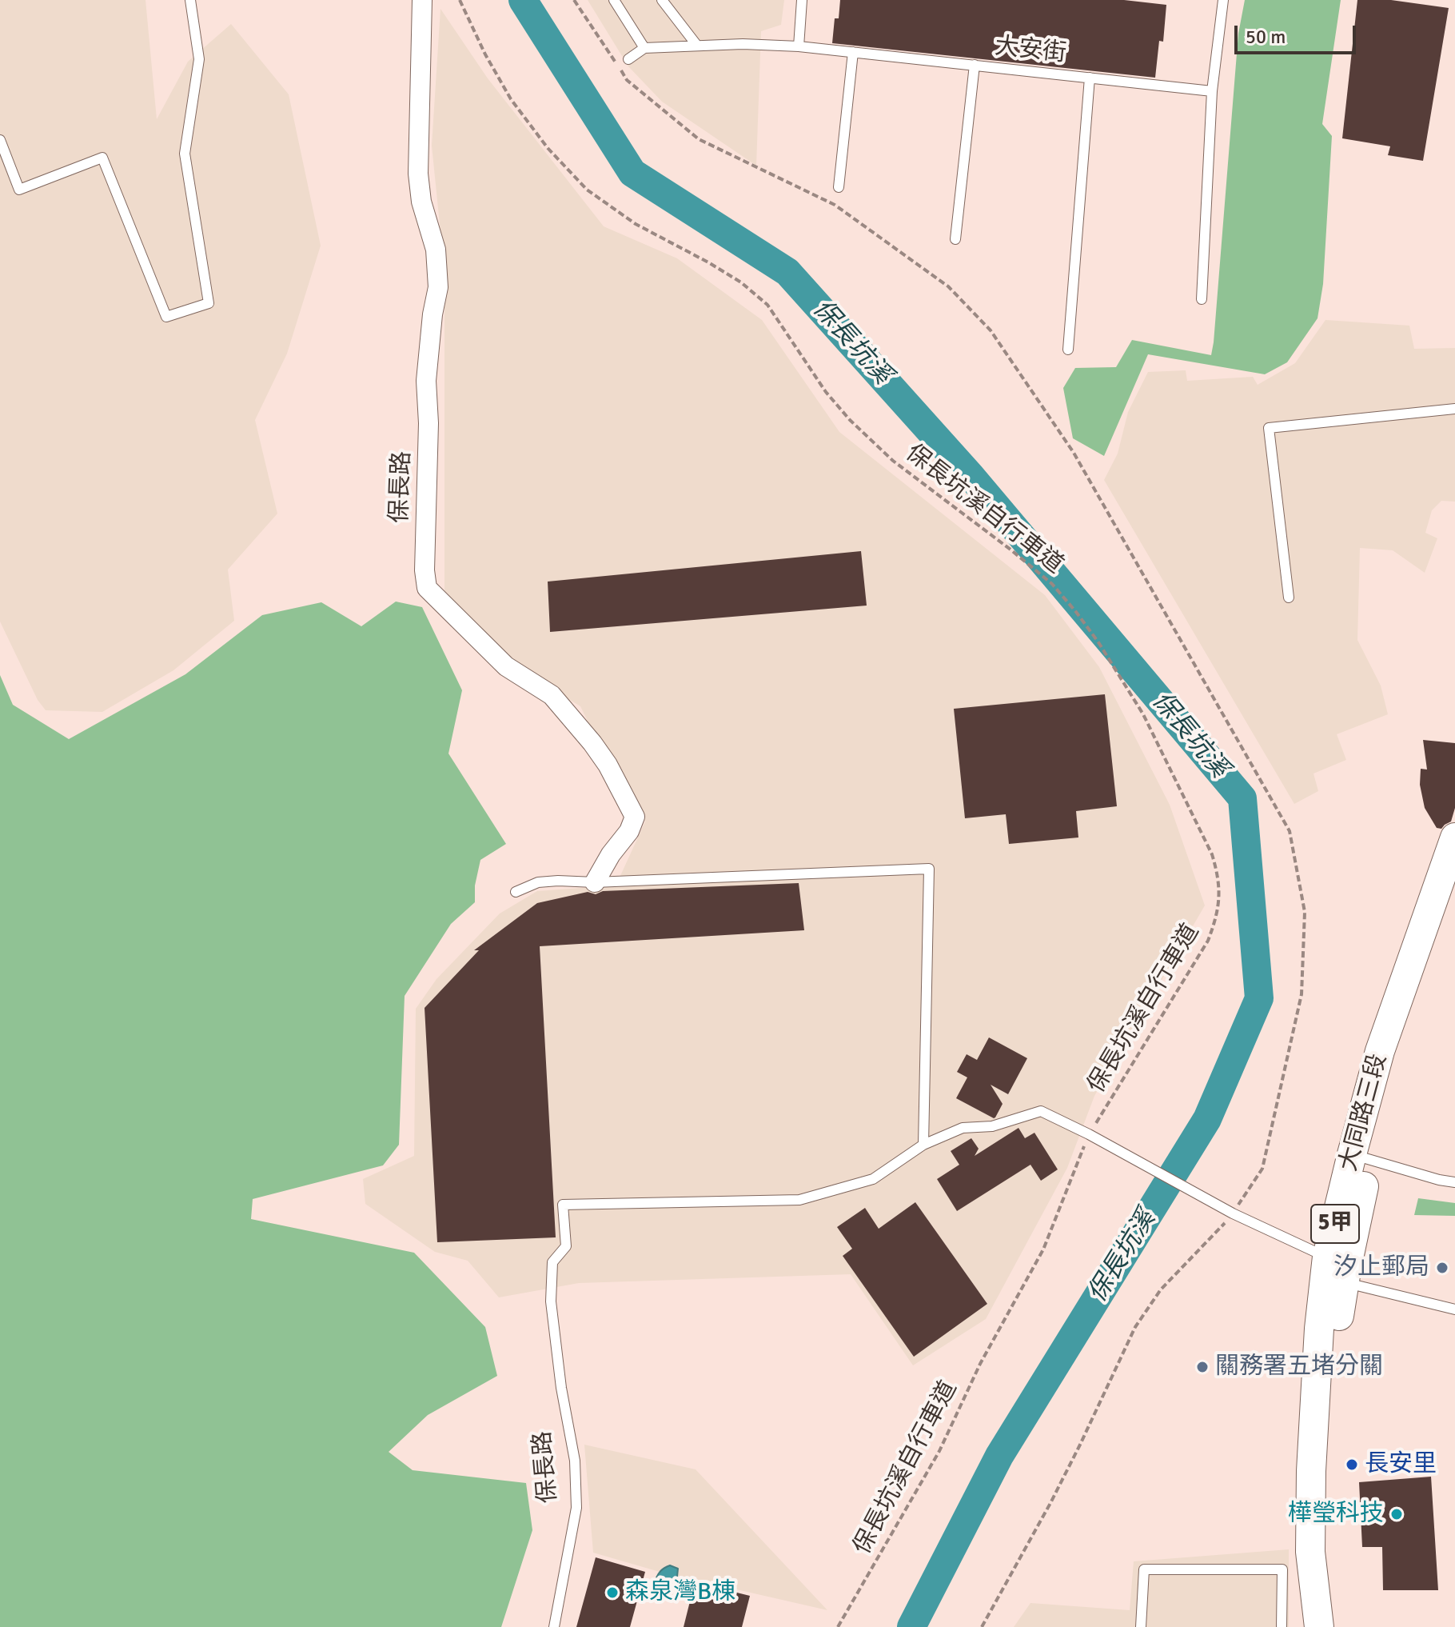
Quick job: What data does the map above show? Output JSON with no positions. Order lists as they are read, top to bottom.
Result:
{
  "streets": {
    "main road": ["大同路三段", "5甲"],
    "street": ["保長路"],
    "lane": ["大安街"],
    "path": ["保長坑溪自行車道"]
  },
  "water": ["保長坑溪"],
  "places": [
    "汐止郵局",
    "關務署五堵分關",
    "長安里",
    "樺瑩科技",
    "森泉灣B棟"
  ],
  "scale_bar": "50 m"
}
